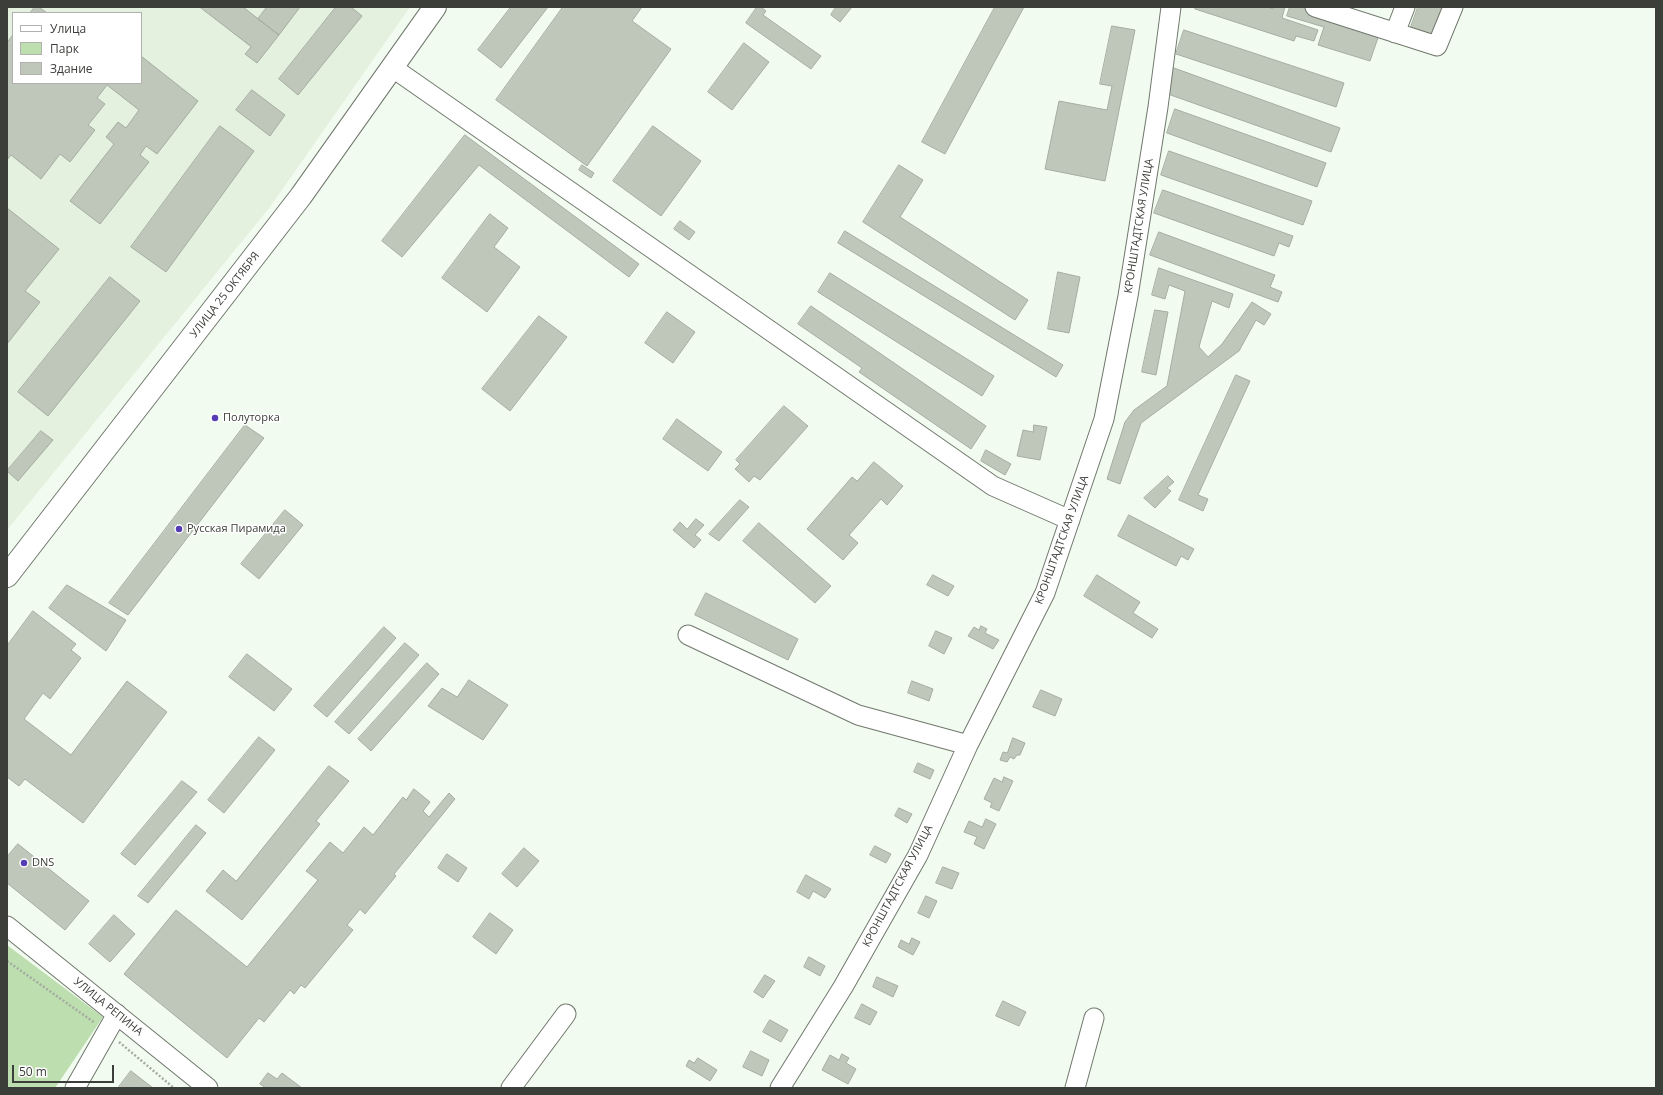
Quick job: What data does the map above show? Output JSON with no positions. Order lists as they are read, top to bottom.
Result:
{
  "streets": {
    "main road": ["УЛИЦА 25 ОКТЯБРЯ"],
    "street": ["КРОНШТАДТСКАЯ УЛИЦА", "УЛИЦА РЕПИНА"]
  },
  "places": ["Полуторка", "Русская Пирамида", "DNS"],
  "legend": ["Улица", "Парк", "Здание"],
  "scale_bar": "50 m"
}
